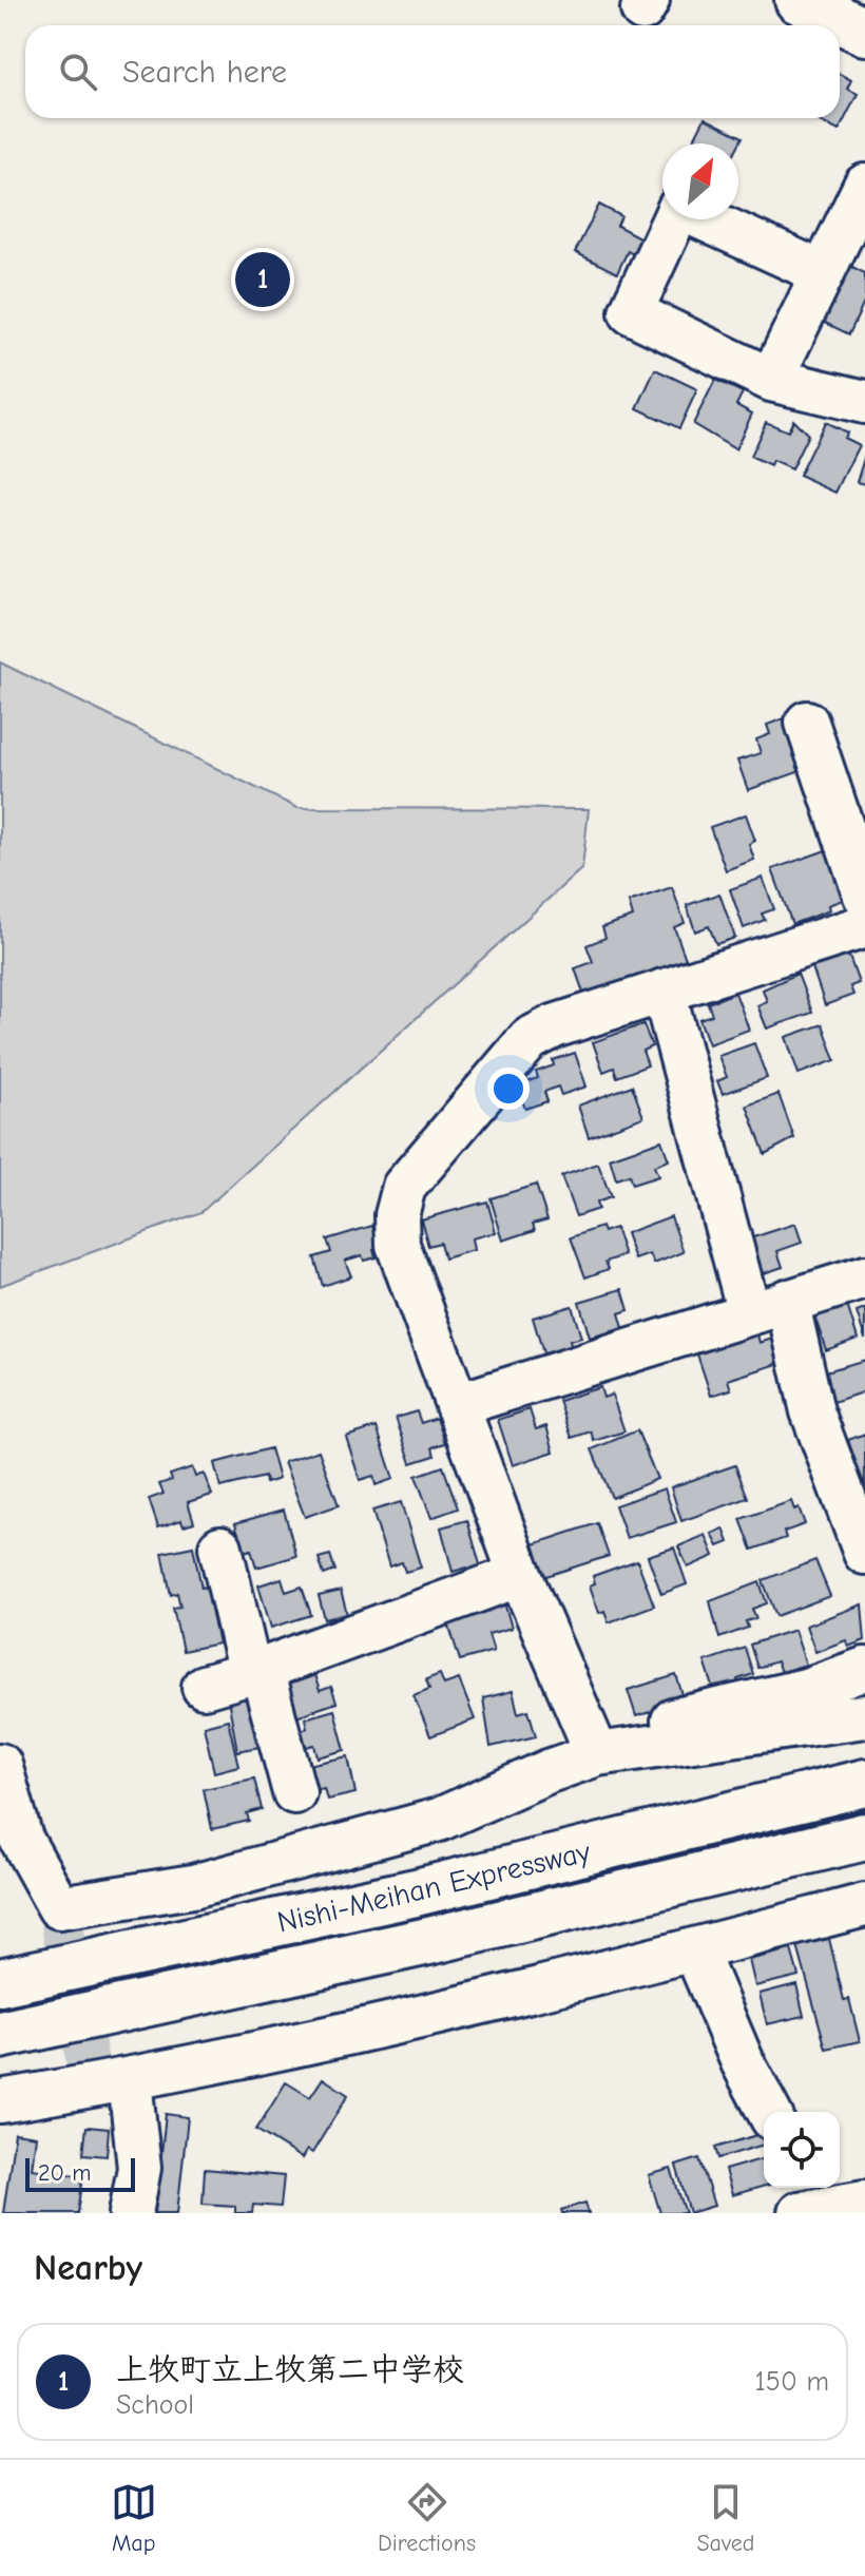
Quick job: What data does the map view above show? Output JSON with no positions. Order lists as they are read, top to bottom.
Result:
{
  "streets": {
    "main road": ["Nishi-Meihan Expressway"]
  },
  "scale_bar": "20 m",
  "north": "top right",
  "page": {
    "search": "Search here",
    "pins": "1",
    "scale": "20 m",
    "heading": "Nearby",
    "list": [
      {
        "mark": "1",
        "name": "上牧町立上牧第二中学校",
        "note": "School",
        "value": "150 m"
      }
    ],
    "nav": ["Map", "Directions", "Saved"]
  }
}
